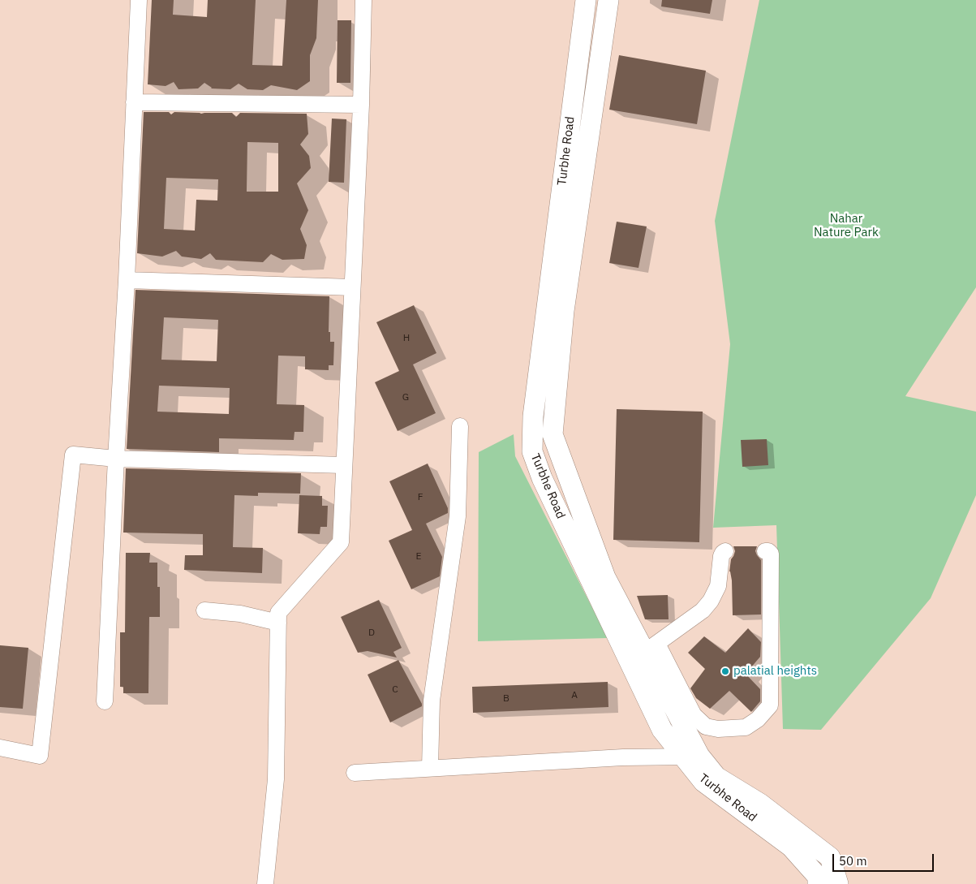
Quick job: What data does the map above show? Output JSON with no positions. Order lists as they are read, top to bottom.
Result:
{
  "streets": {
    "street": ["Turbhe Road"]
  },
  "parks": ["Nahar Nature Park"],
  "places": ["palatial heights"],
  "house_numbers": [
    "H",
    "G",
    "F",
    "E",
    "D",
    "C",
    "A",
    "B"
  ],
  "scale_bar": "50 m"
}
